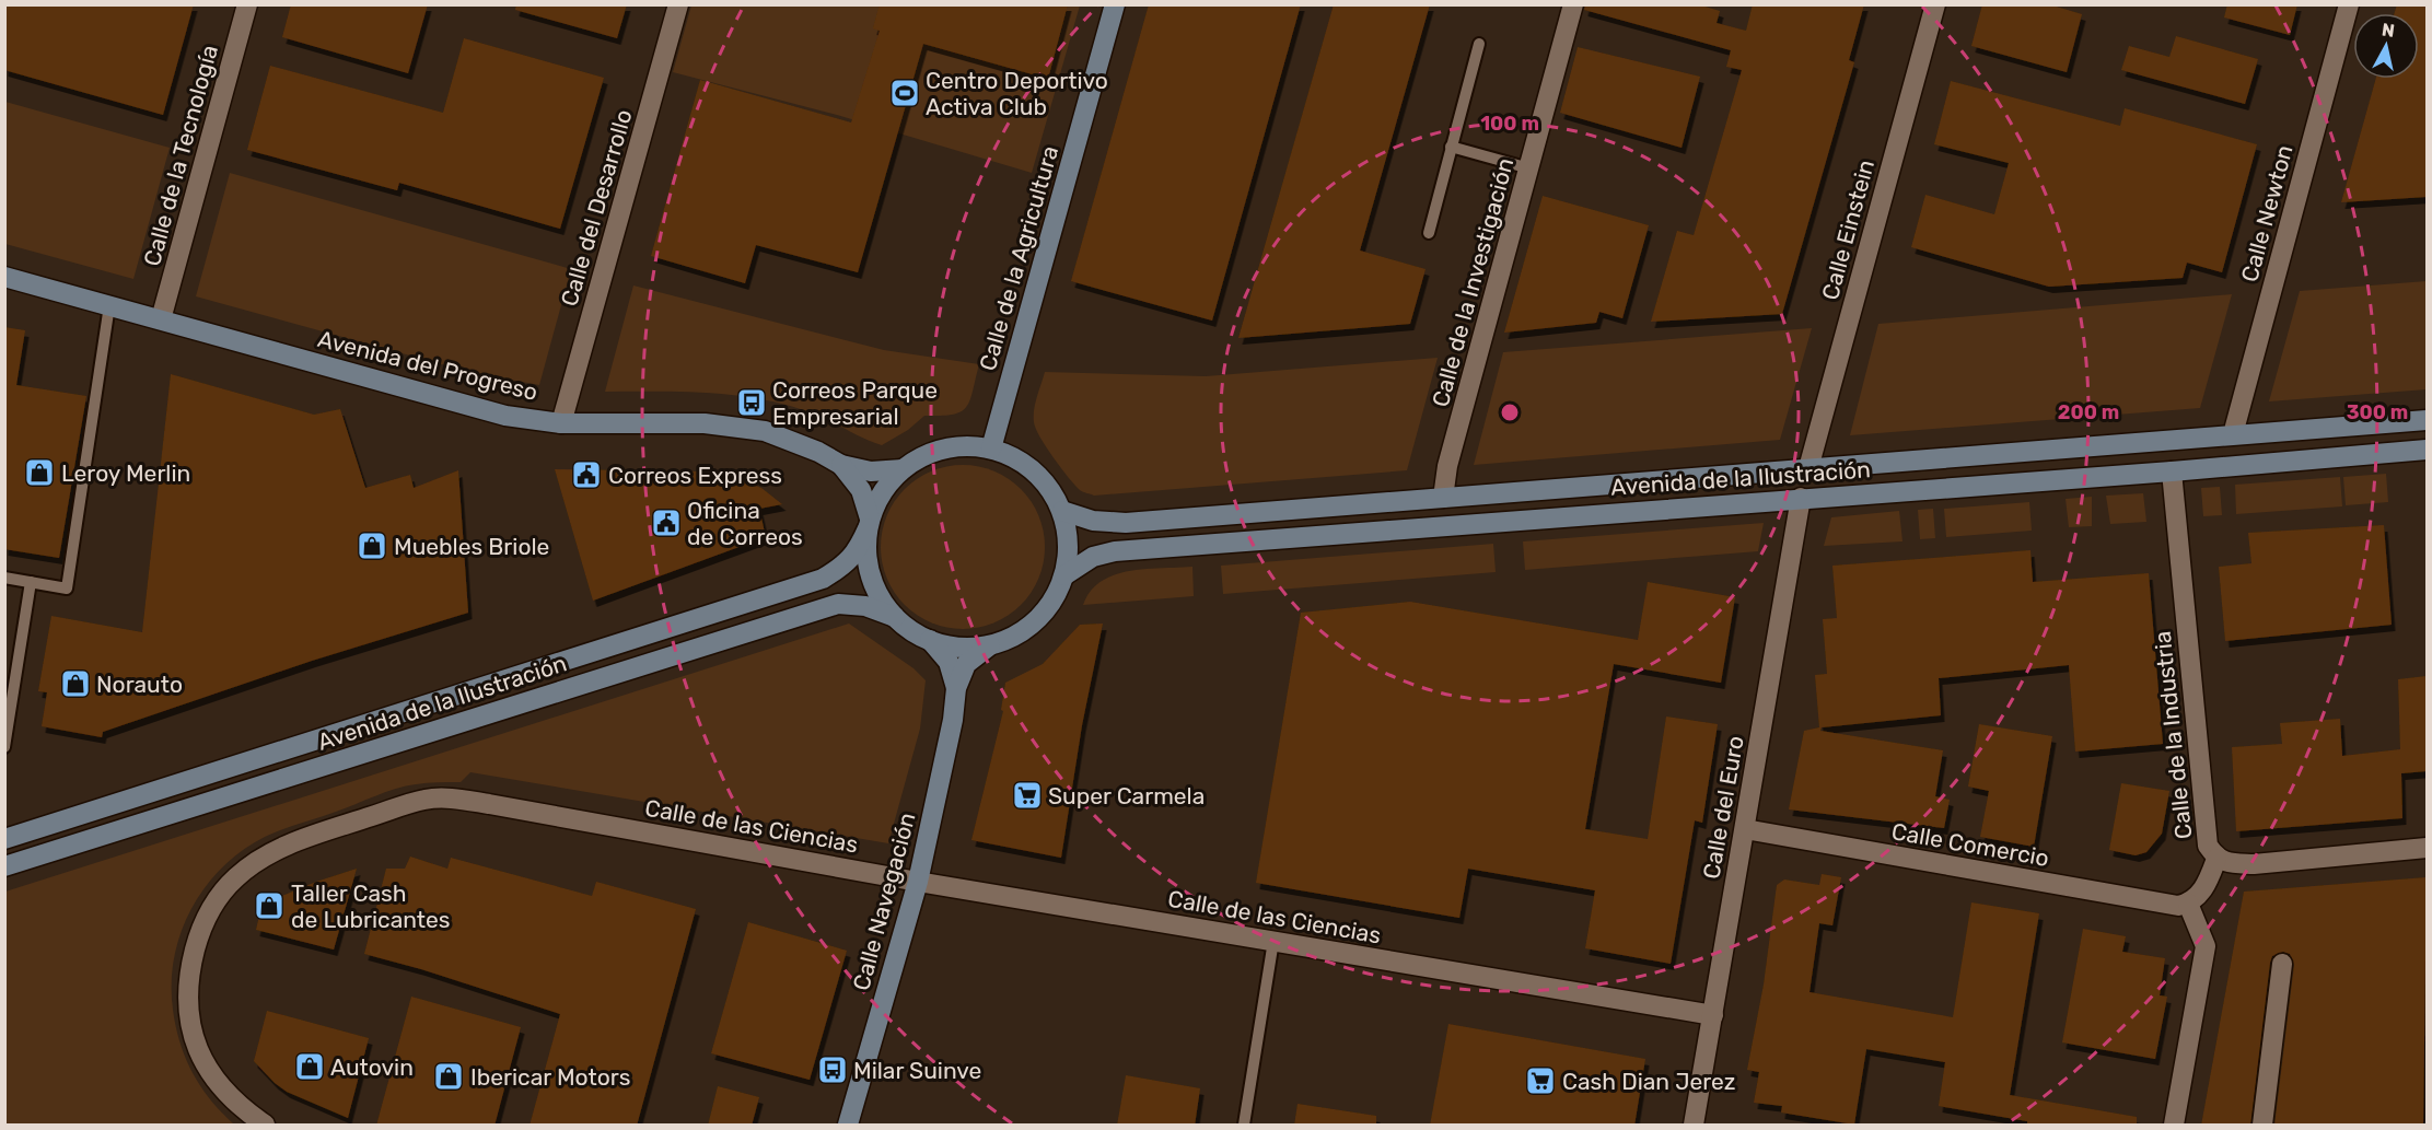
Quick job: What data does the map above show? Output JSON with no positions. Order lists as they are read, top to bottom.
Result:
{
  "streets": {
    "street": [
      "Calle de la Tecnología",
      "Calle del Desarrollo",
      "Calle Newton",
      "Calle Einstein",
      "Calle de la Agricultura",
      "Calle de la Investigación",
      "Avenida del Progreso",
      "Avenida de la Ilustración",
      "Calle de la Industria",
      "Calle del Euro",
      "Calle de las Ciencias",
      "Calle Comercio",
      "Calle Navegación"
    ]
  },
  "crossings": [
    ["Calle de la Tecnología", "Avenida del Progreso"],
    ["Calle del Desarrollo", "Avenida del Progreso"],
    ["Calle Newton", "Avenida de la Ilustración"],
    ["Calle Einstein", "Avenida de la Ilustración"],
    ["Calle de la Agricultura", "Avenida del Progreso"],
    ["Calle de la Agricultura", "Avenida de la Ilustración"],
    ["Calle de la Agricultura", "Calle Navegación"],
    ["Calle de la Investigación", "Avenida de la Ilustración"],
    ["Avenida del Progreso", "Avenida de la Ilustración"],
    ["Avenida del Progreso", "Calle Navegación"],
    ["Avenida de la Ilustración", "Calle de la Industria"],
    ["Avenida de la Ilustración", "Calle del Euro"],
    ["Avenida de la Ilustración", "Calle Navegación"],
    ["Calle del Euro", "Calle de las Ciencias"],
    ["Calle del Euro", "Calle Comercio"],
    ["Calle de las Ciencias", "Calle Navegación"]
  ],
  "places": {
    "sports": ["Centro Deportivo Activa Club"],
    "bus stop": ["Correos Parque Empresarial", "Milar Suinve"],
    "shop": [
      "Leroy Merlin",
      "Muebles Briole",
      "Norauto",
      "Taller Cash de Lubricantes",
      "Autovin",
      "Ibericar Motors"
    ],
    "public building": ["Correos Express", "Oficina de Correos"],
    "supermarket": ["Super Carmela", "Cash Dian Jerez"]
  },
  "north": "top",
  "rings": ["100 m", "200 m", "300 m"]
}
